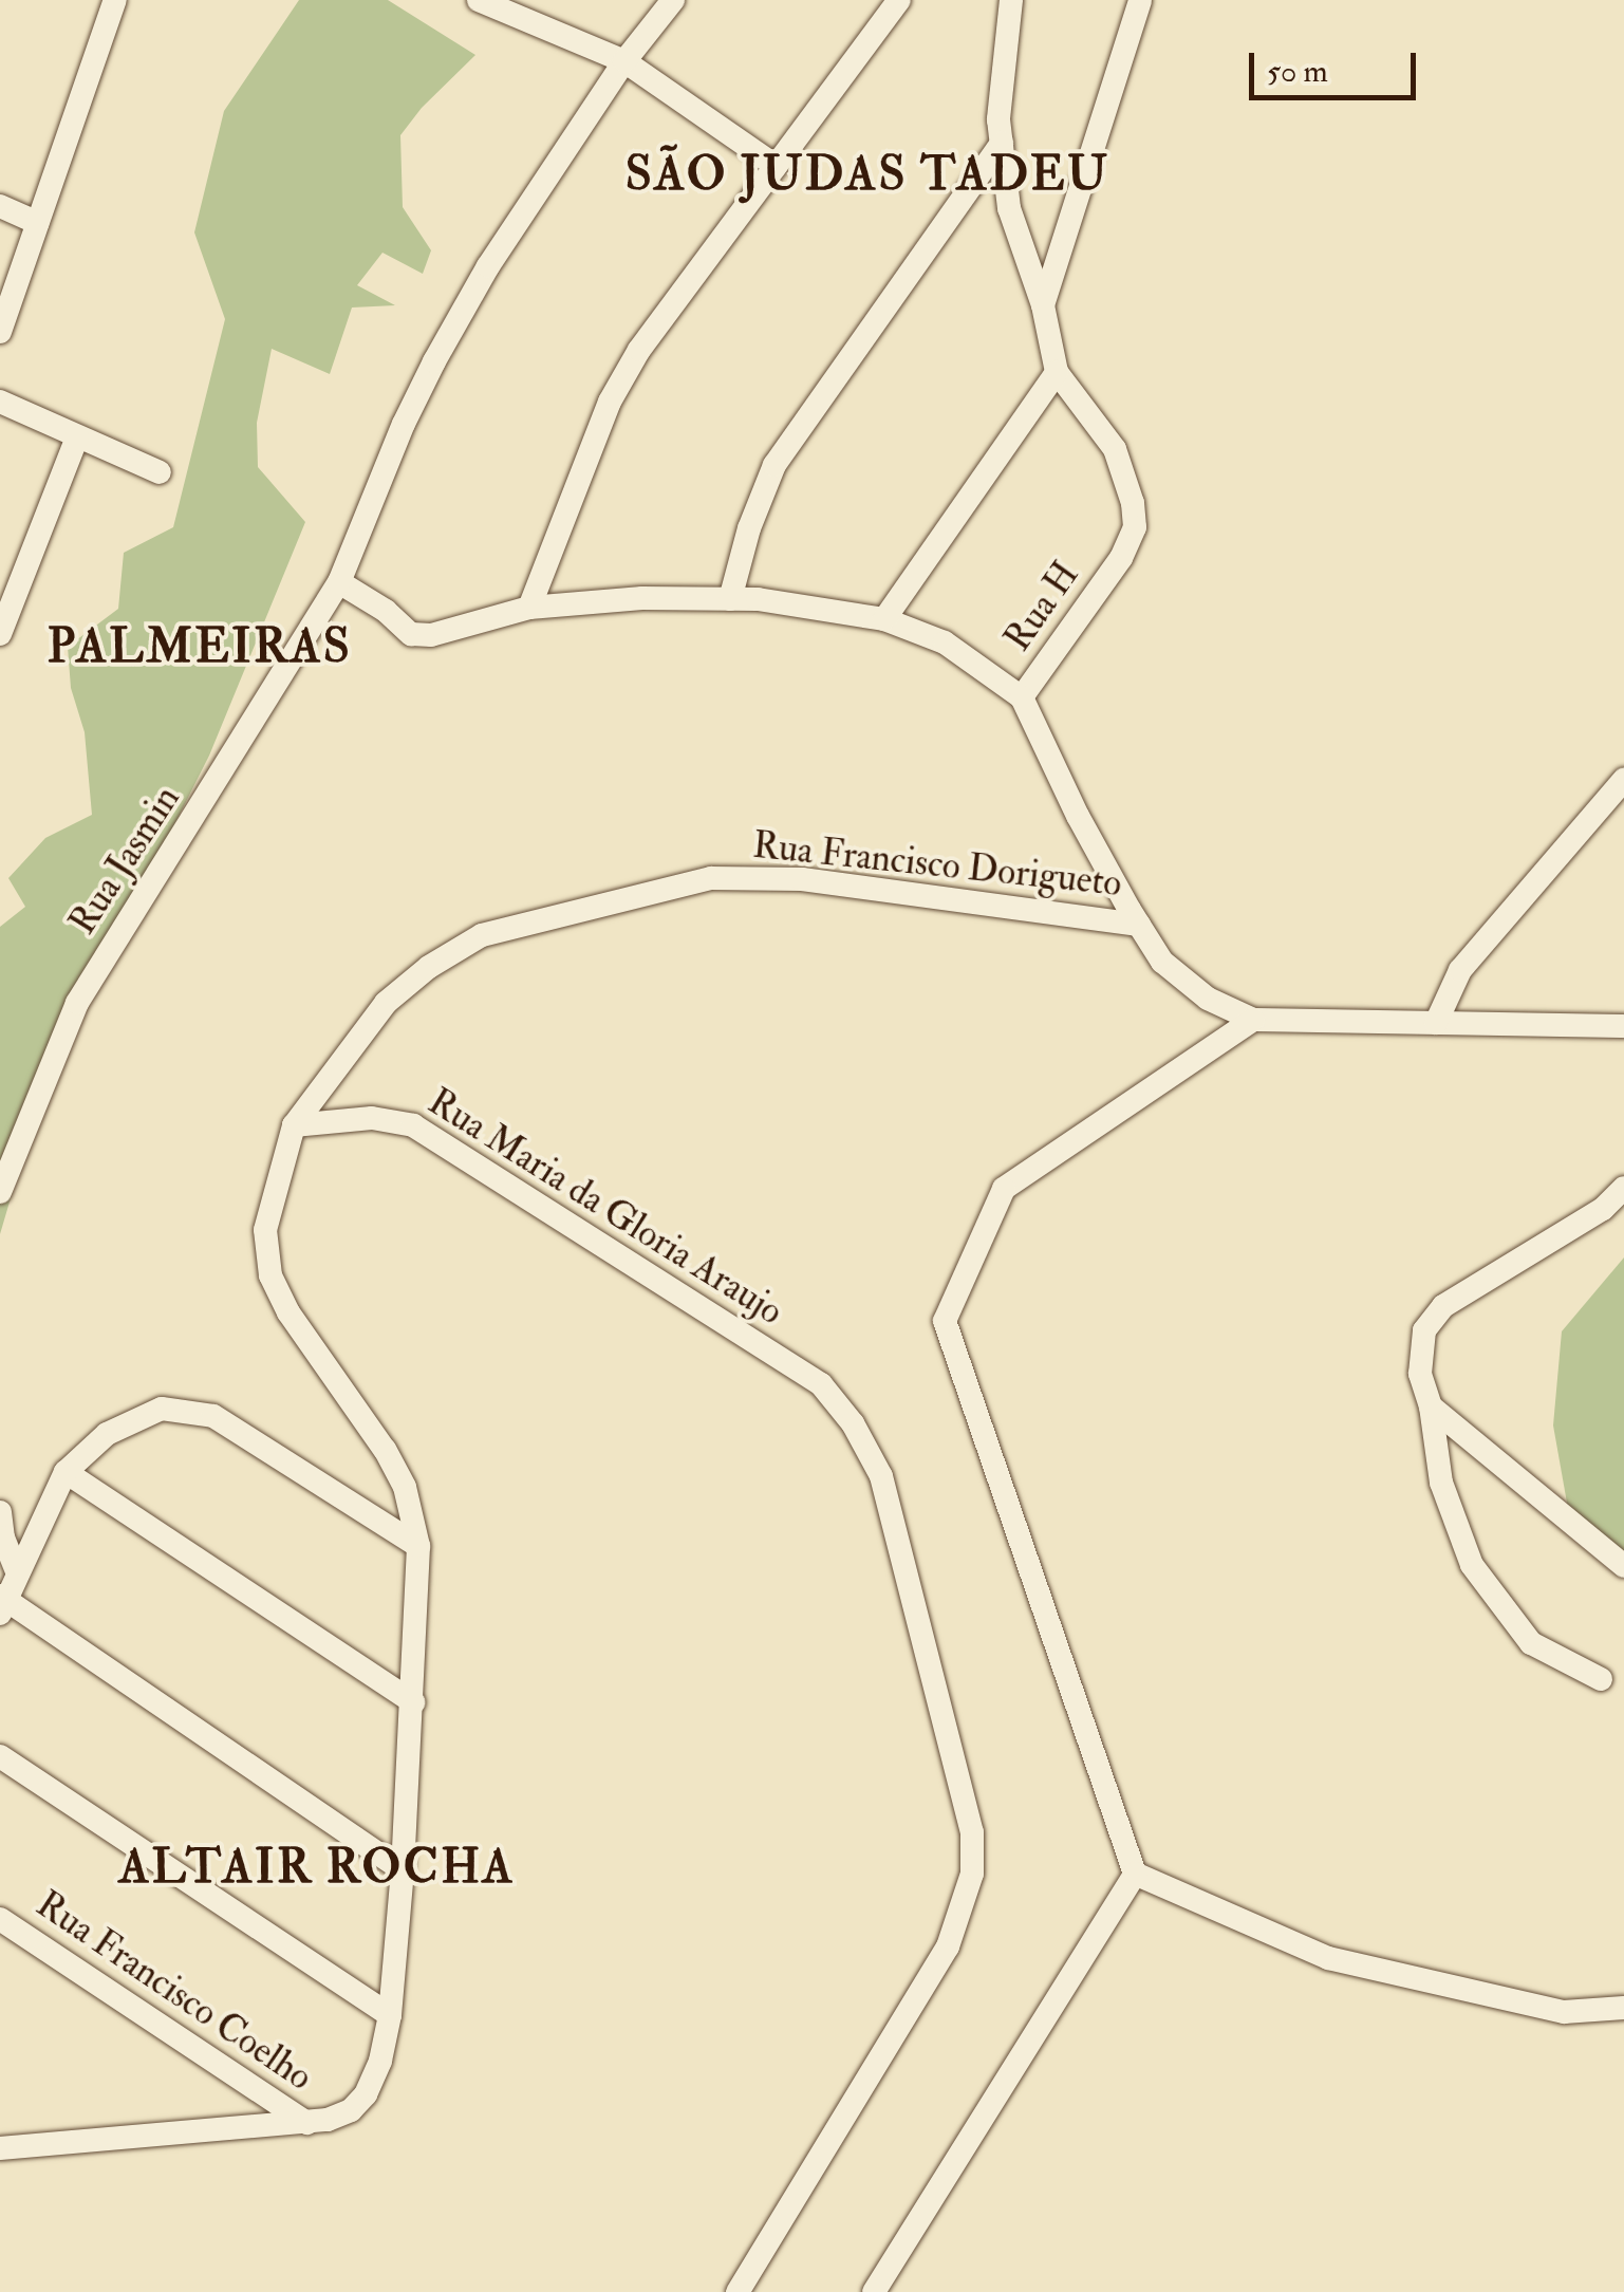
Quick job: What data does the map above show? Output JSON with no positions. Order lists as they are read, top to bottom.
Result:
{
  "streets": {
    "street": [
      "Rua H",
      "Rua Jasmin",
      "Rua Francisco Dorigueto",
      "Rua Maria da Gloria Araujo",
      "Rua Francisco Coelho"
    ]
  },
  "crossings": [
    ["Rua Francisco Dorigueto", "Rua Maria da Gloria Araujo"]
  ],
  "districts": ["SÃO JUDAS TADEU", "PALMEIRAS", "ALTAIR ROCHA"],
  "scale_bar": "50 m"
}
